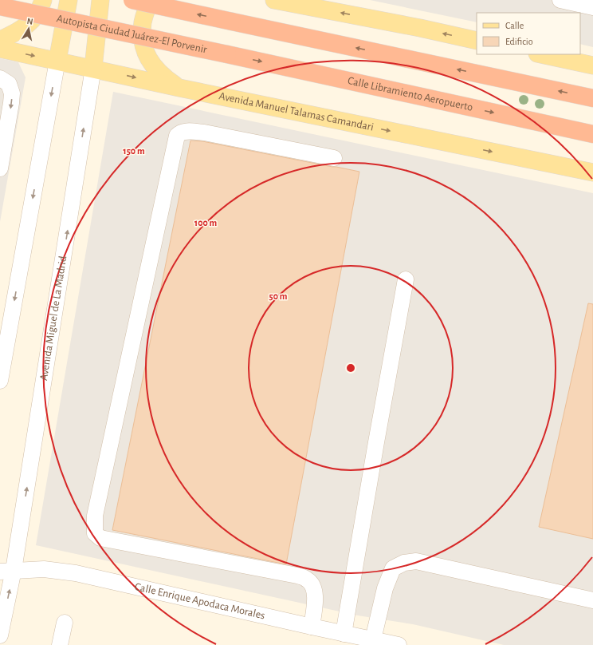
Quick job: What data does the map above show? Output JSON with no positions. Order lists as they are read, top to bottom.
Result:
{
  "streets": {
    "highway": ["Autopista Ciudad Juárez-El Porvenir", "Calle Libramiento Aeropuerto"],
    "main road": ["Avenida Manuel Talamas Camandari", "Avenida Miguel de La Madrid"],
    "street": ["Calle Enrique Apodaca Morales"]
  },
  "crossings": [
    ["Autopista Ciudad Juárez-El Porvenir", "Calle Libramiento Aeropuerto"],
    ["Avenida Manuel Talamas Camandari", "Avenida Miguel de La Madrid"],
    ["Avenida Miguel de La Madrid", "Calle Enrique Apodaca Morales"]
  ],
  "one_way": ["Avenida Miguel de La Madrid"],
  "legend": ["Calle", "Edificio"],
  "north": "top",
  "rings": ["150 m", "100 m", "50 m"]
}
